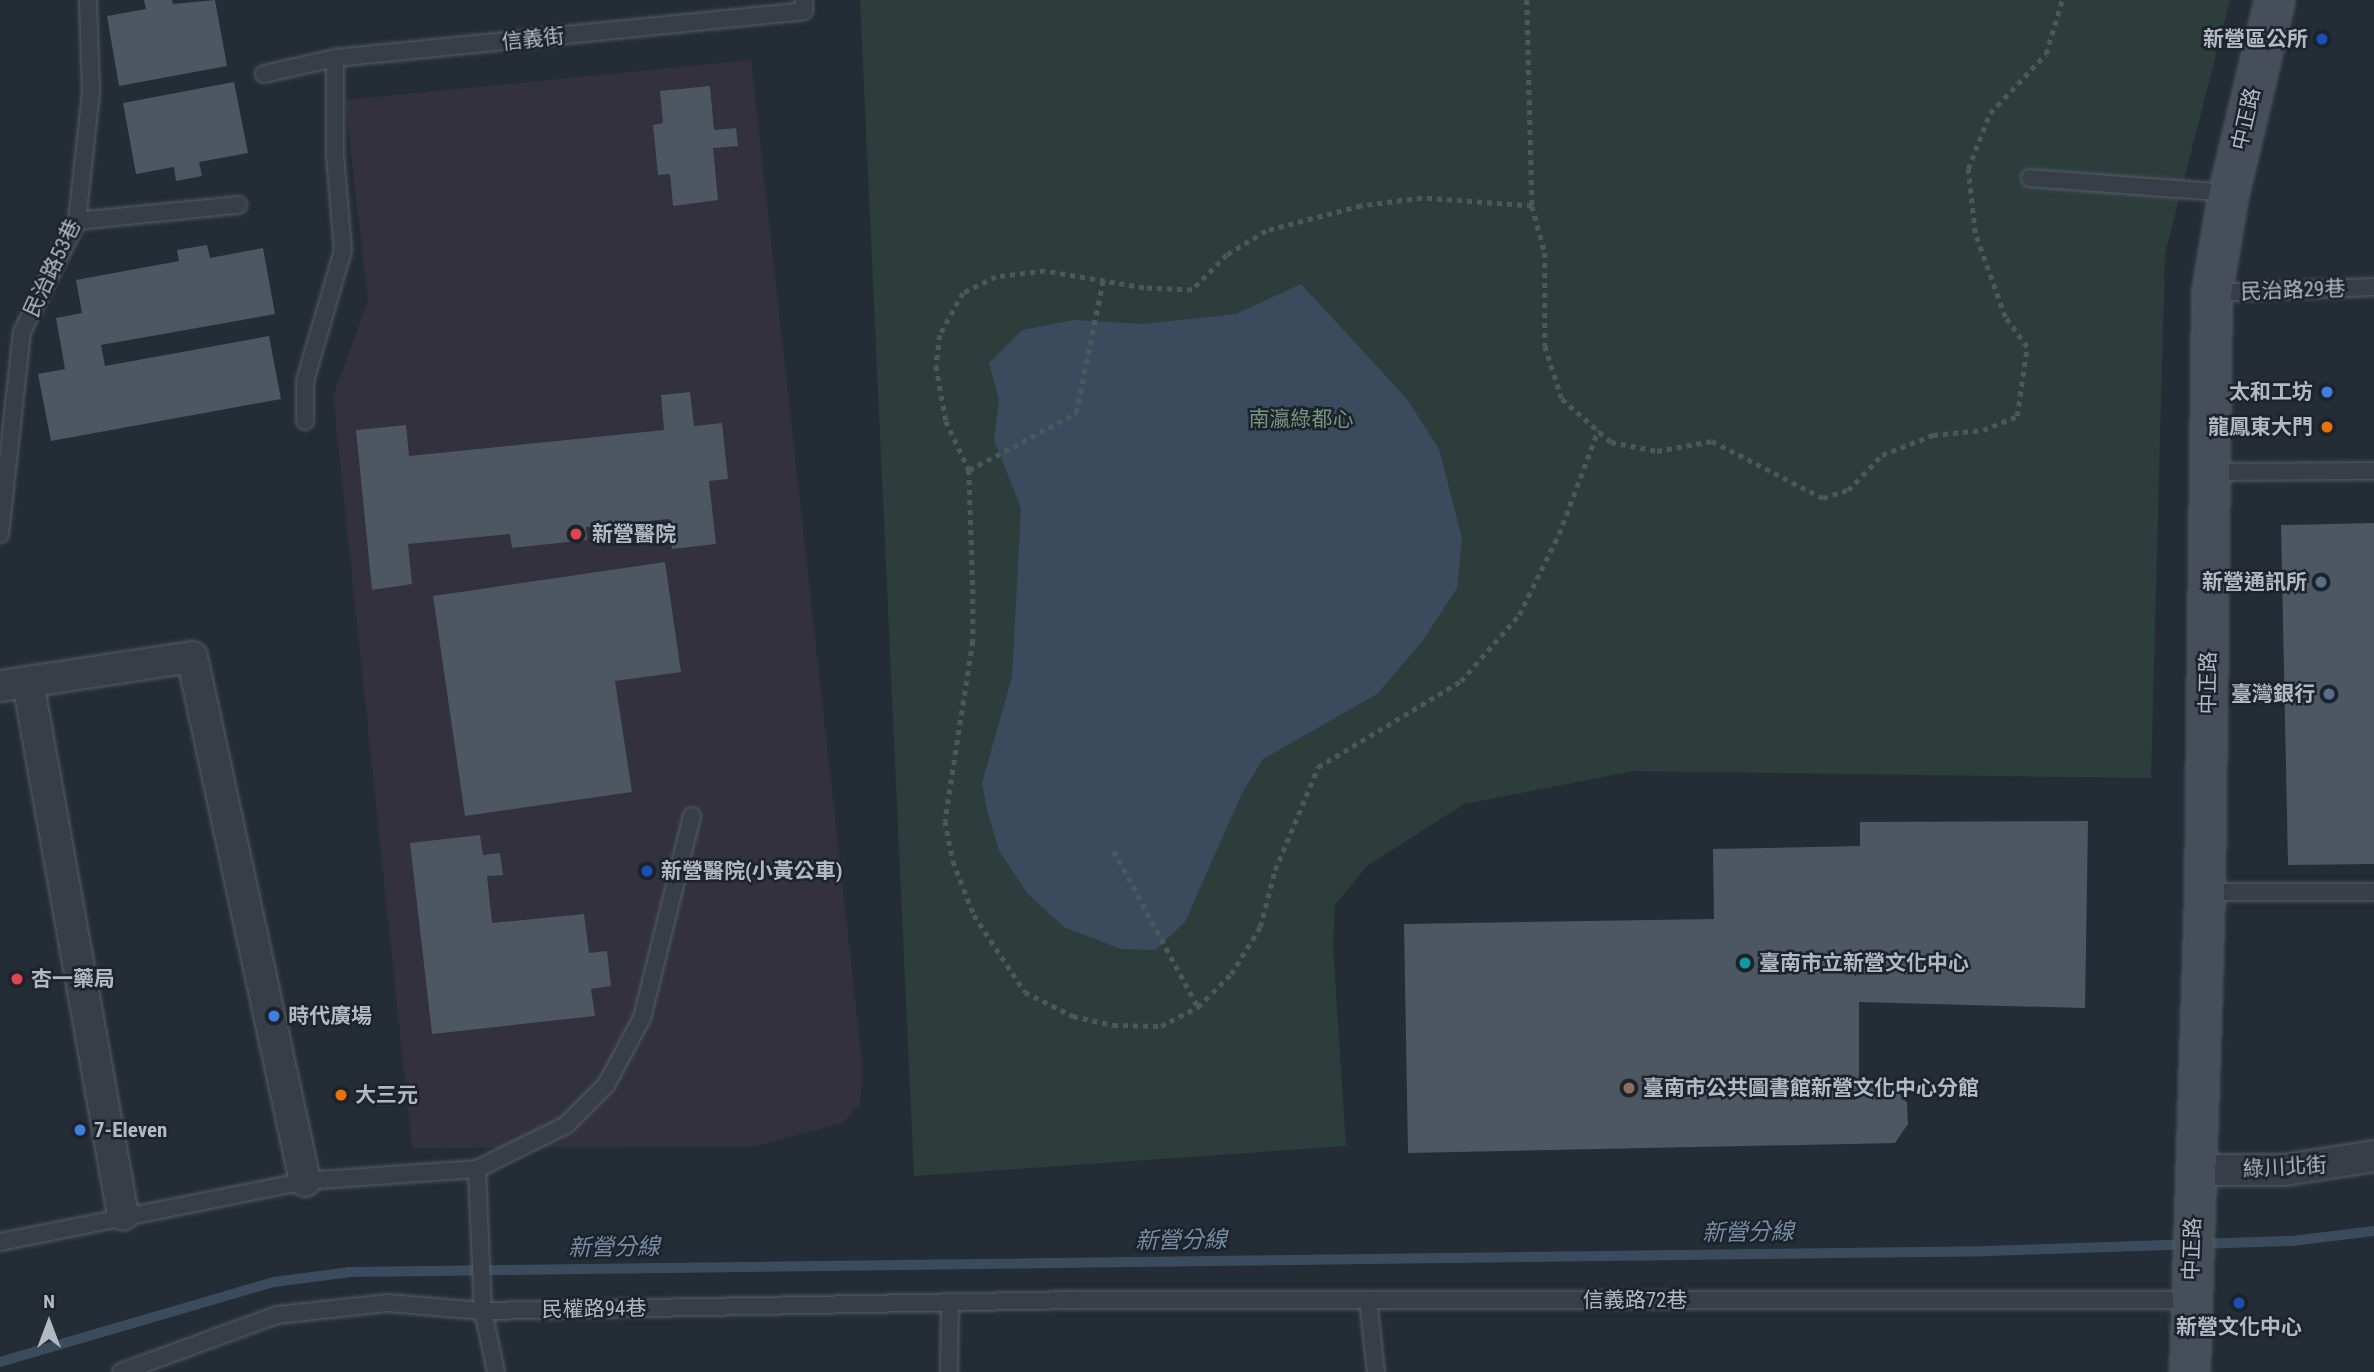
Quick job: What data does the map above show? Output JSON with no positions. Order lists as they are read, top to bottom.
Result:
{
  "streets": {
    "street": ["中正路", "綠川北街"],
    "lane": [
      "信義街",
      "民治路53巷",
      "民治路29巷",
      "信義路72巷",
      "民權路94巷"
    ]
  },
  "crossings": [
    ["中正路", "民治路29巷"],
    ["中正路", "綠川北街"],
    ["中正路", "信義路72巷"],
    ["信義路72巷", "民權路94巷"]
  ],
  "water": ["新營分線"],
  "parks": ["南瀛綠都心"],
  "places": [
    "新營區公所",
    "太和工坊",
    "龍鳳東大門",
    "新營醫院",
    "新營通訊所",
    "臺灣銀行",
    "新營醫院(小黃公車)",
    "臺南市立新營文化中心",
    "杏一藥局",
    "時代廣場",
    "臺南市公共圖書館新營文化中心分館",
    "大三元",
    "7-Eleven",
    "新營文化中心"
  ],
  "north": "top"
}
